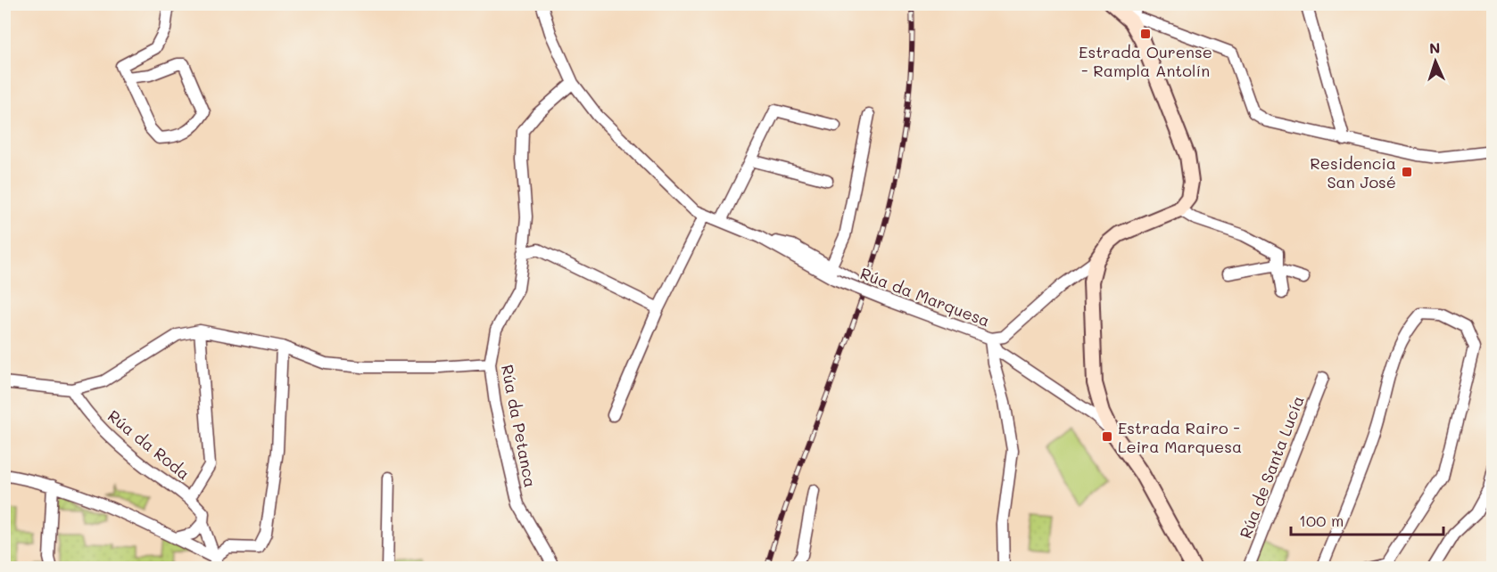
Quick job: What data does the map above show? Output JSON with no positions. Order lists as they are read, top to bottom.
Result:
{
  "streets": {
    "street": [
      "Rúa da Marquesa",
      "Rúa da Petanca",
      "Rúa da Roda",
      "Rúa de Santa Lucía"
    ]
  },
  "crossings": [
    ["Rúa da Marquesa", "Rúa da Petanca"]
  ],
  "places": {
    "transit": ["Estrada Ourense - Rampla Antolín", "Residencia San José", "Estrada Rairo - Leira Marquesa"]
  },
  "scale_bar": "100 m",
  "north": "top"
}
